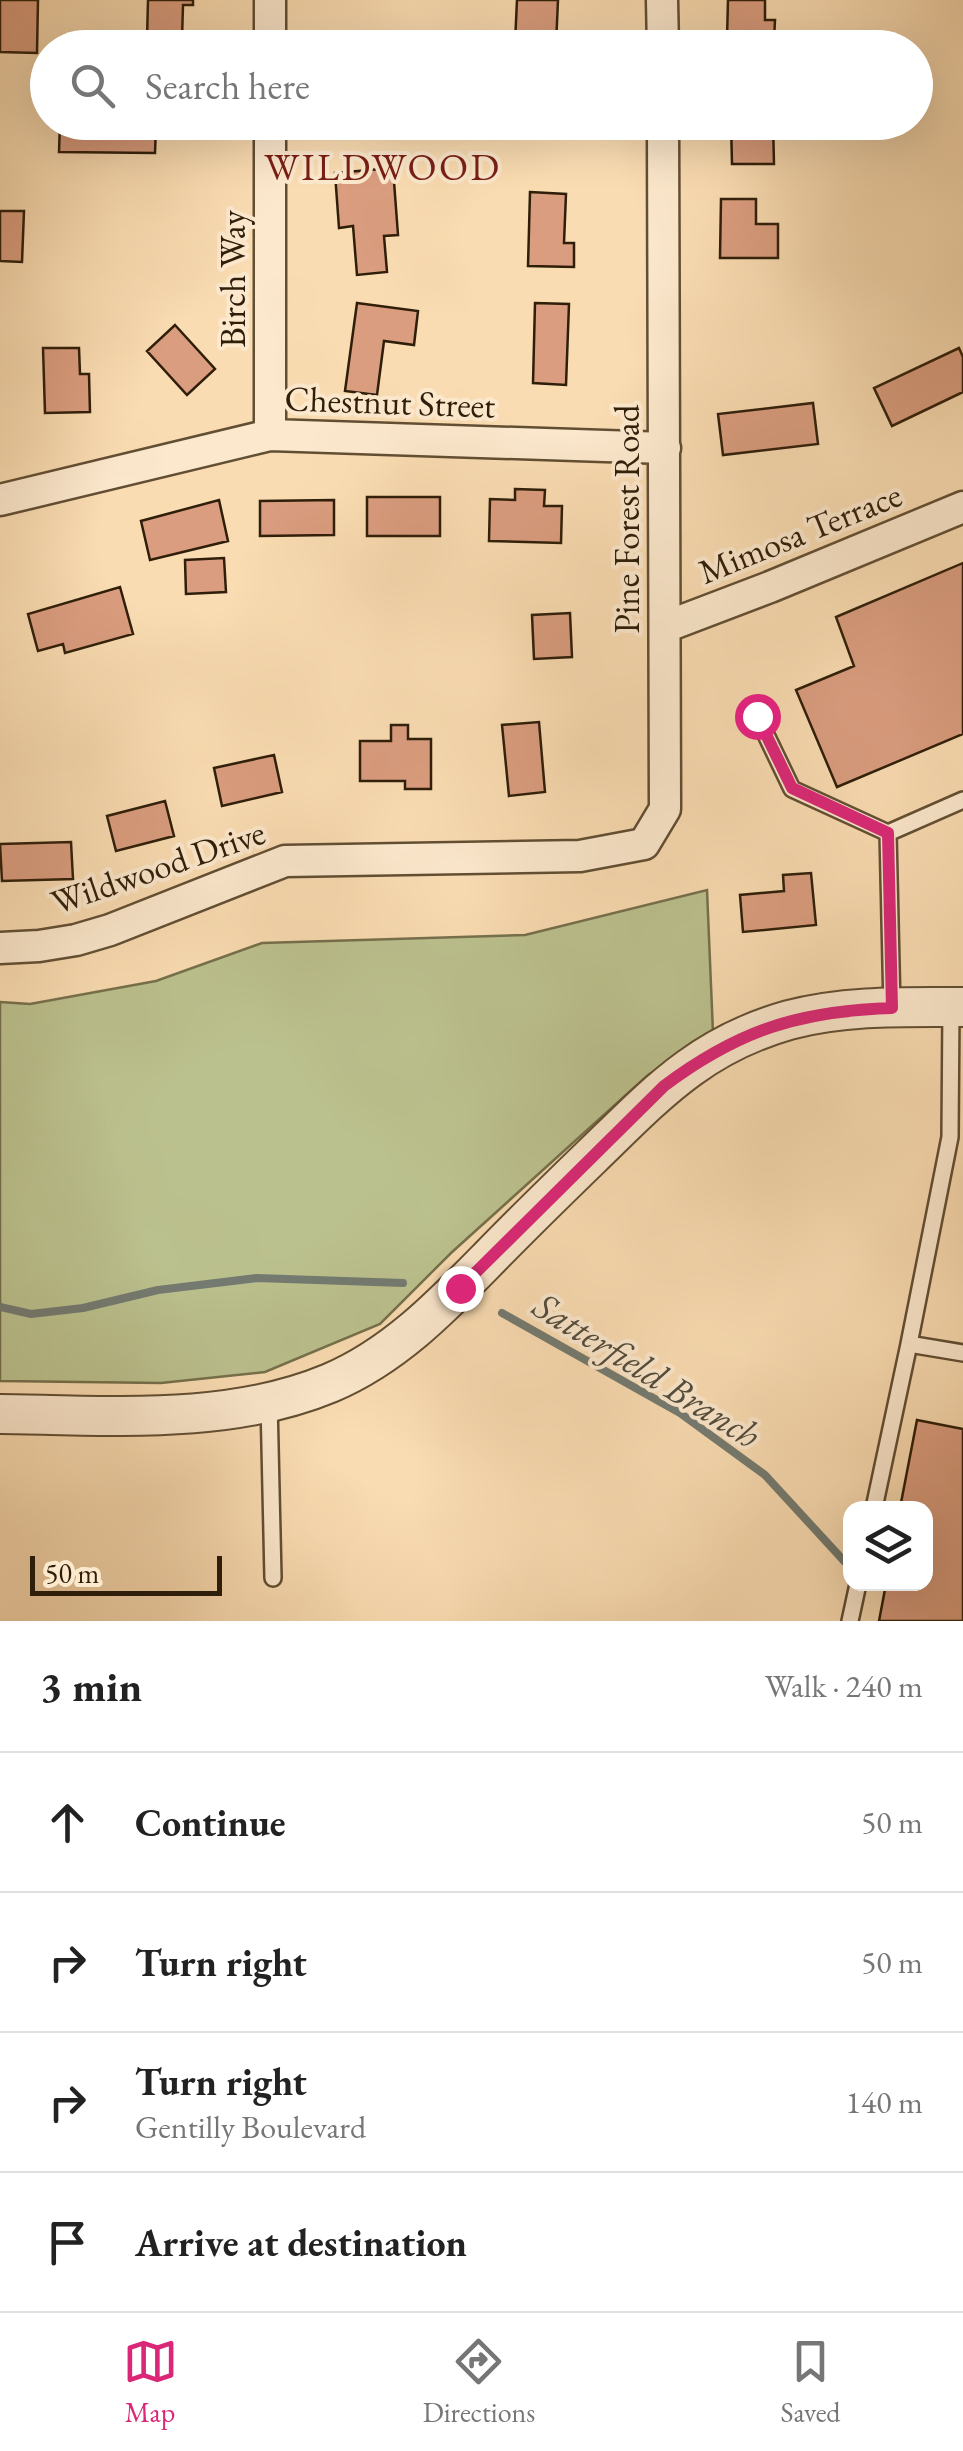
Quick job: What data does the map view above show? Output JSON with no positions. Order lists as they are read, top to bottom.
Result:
{
  "streets": {
    "street": [
      "Birch Way",
      "Chestnut Street",
      "Pine Forest Road",
      "Mimosa Terrace",
      "Wildwood Drive"
    ]
  },
  "crossings": [
    ["Birch Way", "Chestnut Street"],
    ["Chestnut Street", "Pine Forest Road"],
    ["Pine Forest Road", "Mimosa Terrace"],
    ["Pine Forest Road", "Wildwood Drive"]
  ],
  "districts": ["WILDWOOD"],
  "water": ["Satterfield Branch"],
  "scale_bar": "50 m",
  "page": {
    "search": "Search here",
    "scale": "50 m",
    "heading": ["3 min", "Walk · 240 m"],
    "list": [
      ["Continue", "50 m"],
      ["Turn right", "50 m"],
      ["Turn right", "Gentilly Boulevard", "140 m"],
      "Arrive at destination"
    ],
    "nav": ["Map", "Directions", "Saved"]
  }
}
